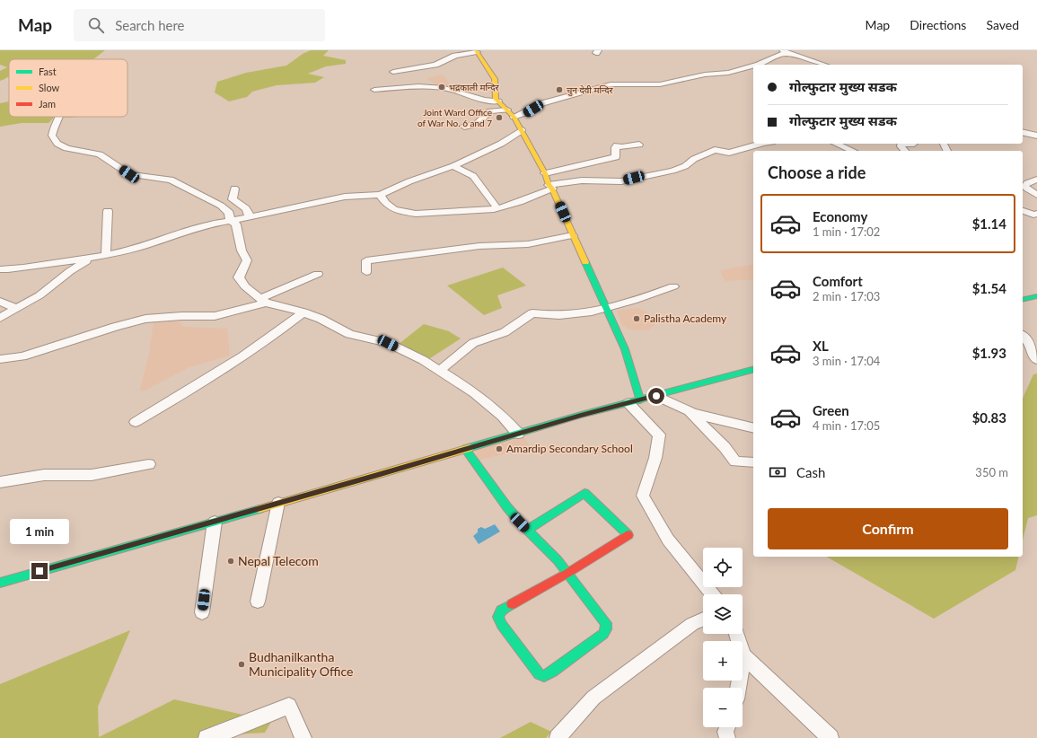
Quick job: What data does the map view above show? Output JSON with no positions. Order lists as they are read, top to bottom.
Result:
{
  "places": [
    "भद्रकाली मन्दिर",
    "चुन देवी मन्दिर",
    "Joint Ward Office of War No. 6 and 7",
    "Palistha Academy",
    "Amardip Secondary School",
    "Nepal Telecom",
    "Budhanilkantha Municipality Office"
  ],
  "legend": ["Fast", "Slow", "Jam"],
  "page": {
    "header": "Map",
    "search": "Search here",
    "nav": ["Map", "Directions", "Saved"],
    "banner": ["गोल्फुटार मुख्य सडक", "गोल्फुटार मुख्य सडक"],
    "heading": "Choose a ride",
    "list": [
      {
        "name": "Economy",
        "note": "1 min · 17:02",
        "value": "$1.14"
      },
      {
        "name": "Comfort",
        "note": "2 min · 17:03",
        "value": "$1.54"
      },
      {
        "name": "XL",
        "note": "3 min · 17:04",
        "value": "$1.93"
      },
      {
        "name": "Green",
        "note": "4 min · 17:05",
        "value": "$0.83"
      }
    ],
    "pay": ["Cash", "350 m"],
    "buttons": "Confirm",
    "bubble": "1 min",
    "map_buttons": ["+", "−"]
  }
}
